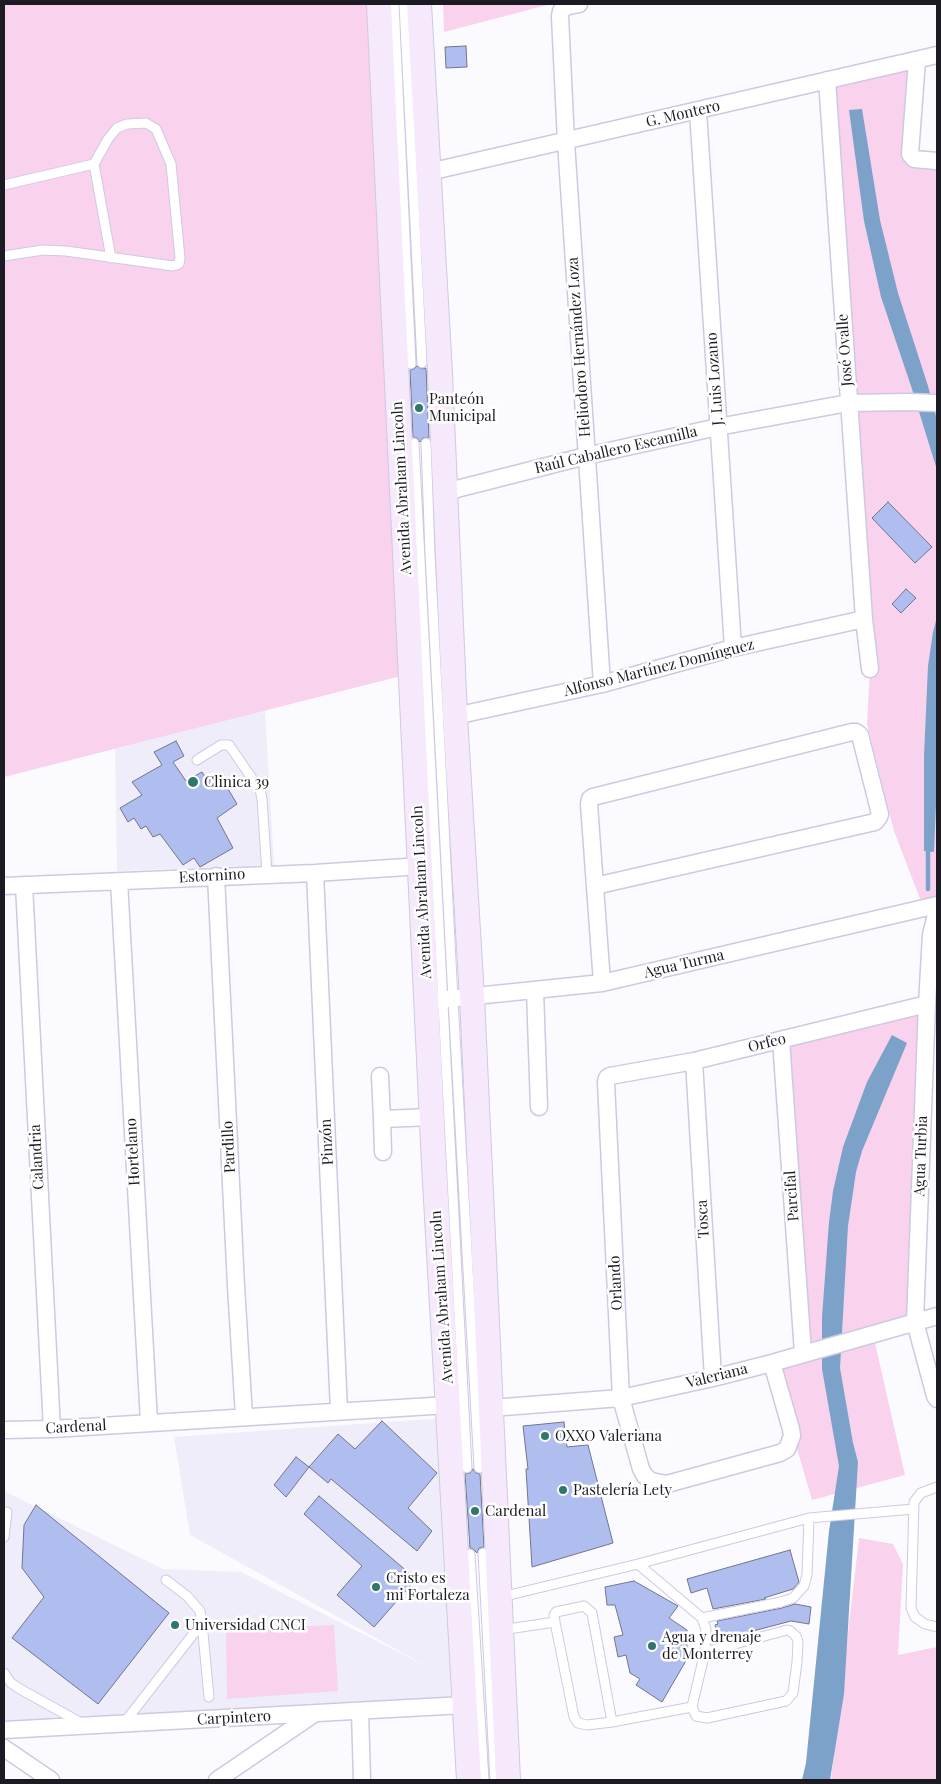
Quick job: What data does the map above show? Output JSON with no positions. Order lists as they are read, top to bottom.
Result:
{
  "streets": {
    "main road": ["Avenida Abraham Lincoln"],
    "street": [
      "G. Montero",
      "Heliodoro Hernández Loza",
      "José Ovalle",
      "J. Luis Lozano",
      "Raúl Caballero Escamilla",
      "Alfonso Martínez Domínguez",
      "Estornino",
      "Agua Turma",
      "Orfeo",
      "Pinzón",
      "Pardillo",
      "Hortelano",
      "Agua Turbia",
      "Calandria",
      "Parcifal",
      "Tosca",
      "Orlando",
      "Valeriana",
      "Cardenal",
      "Carpintero"
    ]
  },
  "crossings": [
    ["G. Montero", "Heliodoro Hernández Loza"],
    ["G. Montero", "José Ovalle"],
    ["G. Montero", "J. Luis Lozano"],
    ["Heliodoro Hernández Loza", "Raúl Caballero Escamilla"],
    ["Heliodoro Hernández Loza", "Alfonso Martínez Domínguez"],
    ["José Ovalle", "Raúl Caballero Escamilla"],
    ["José Ovalle", "Alfonso Martínez Domínguez"],
    ["J. Luis Lozano", "Raúl Caballero Escamilla"],
    ["J. Luis Lozano", "Alfonso Martínez Domínguez"],
    ["Avenida Abraham Lincoln", "Estornino"],
    ["Avenida Abraham Lincoln", "Agua Turma"],
    ["Avenida Abraham Lincoln", "Cardenal"],
    ["Avenida Abraham Lincoln", "Carpintero"],
    ["Estornino", "Pinzón"],
    ["Estornino", "Pardillo"],
    ["Estornino", "Hortelano"],
    ["Estornino", "Calandria"],
    ["Orfeo", "Agua Turbia"],
    ["Orfeo", "Parcifal"],
    ["Orfeo", "Tosca"],
    ["Orfeo", "Orlando"],
    ["Pinzón", "Cardenal"],
    ["Pardillo", "Cardenal"],
    ["Hortelano", "Cardenal"],
    ["Agua Turbia", "Valeriana"],
    ["Calandria", "Cardenal"],
    ["Parcifal", "Valeriana"],
    ["Tosca", "Valeriana"],
    ["Orlando", "Valeriana"]
  ],
  "places": [
    "Panteón Municipal",
    "Clinica 39",
    "OXXO Valeriana",
    "Pastelería Lety",
    "Cardenal",
    "Cristo es mi Fortaleza",
    "Universidad CNCI",
    "Agua y drenaje de Monterrey"
  ]
}
